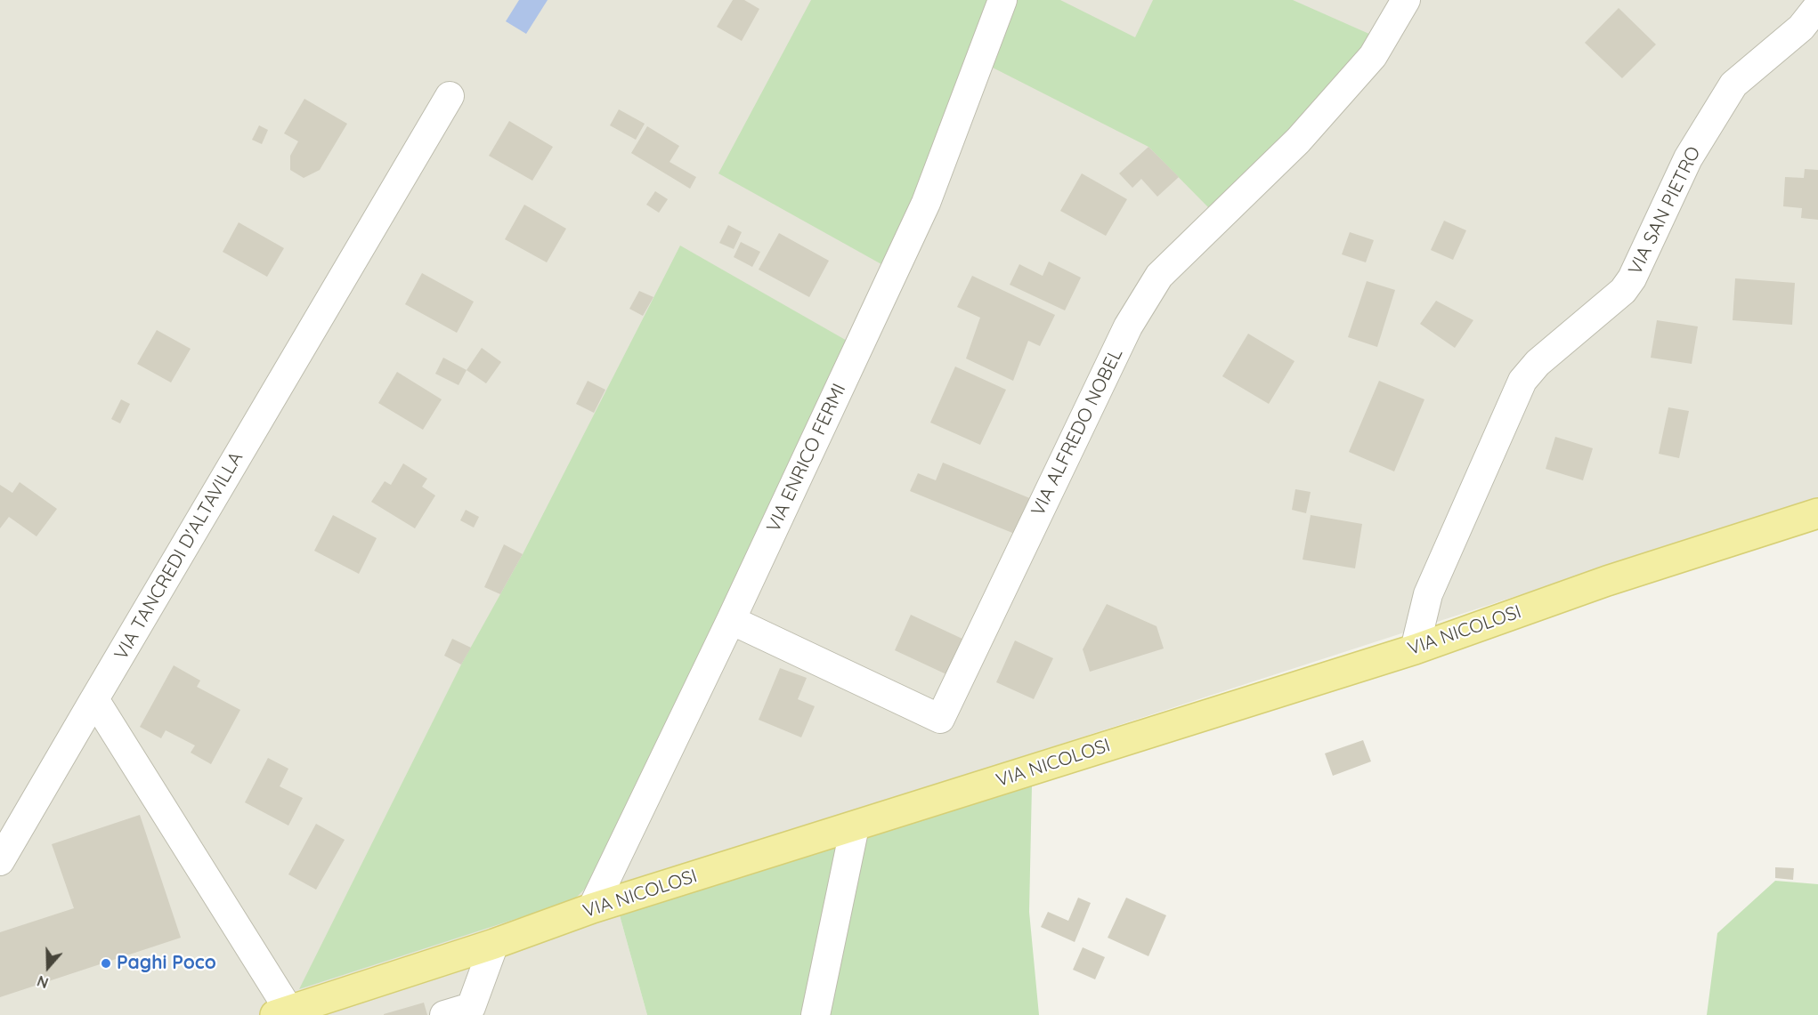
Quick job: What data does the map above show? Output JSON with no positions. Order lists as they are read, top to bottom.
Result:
{
  "streets": {
    "main road": ["VIA NICOLOSI"],
    "street": [
      "VIA SAN PIETRO",
      "VIA ALFREDO NOBEL",
      "VIA ENRICO FERMI",
      "VIA TANCREDI D'ALTAVILLA"
    ]
  },
  "crossings": [
    ["VIA SAN PIETRO", "VIA NICOLOSI"],
    ["VIA ALFREDO NOBEL", "VIA ENRICO FERMI"],
    ["VIA ENRICO FERMI", "VIA NICOLOSI"]
  ],
  "places": ["Paghi Poco"],
  "north": "bottom"
}
